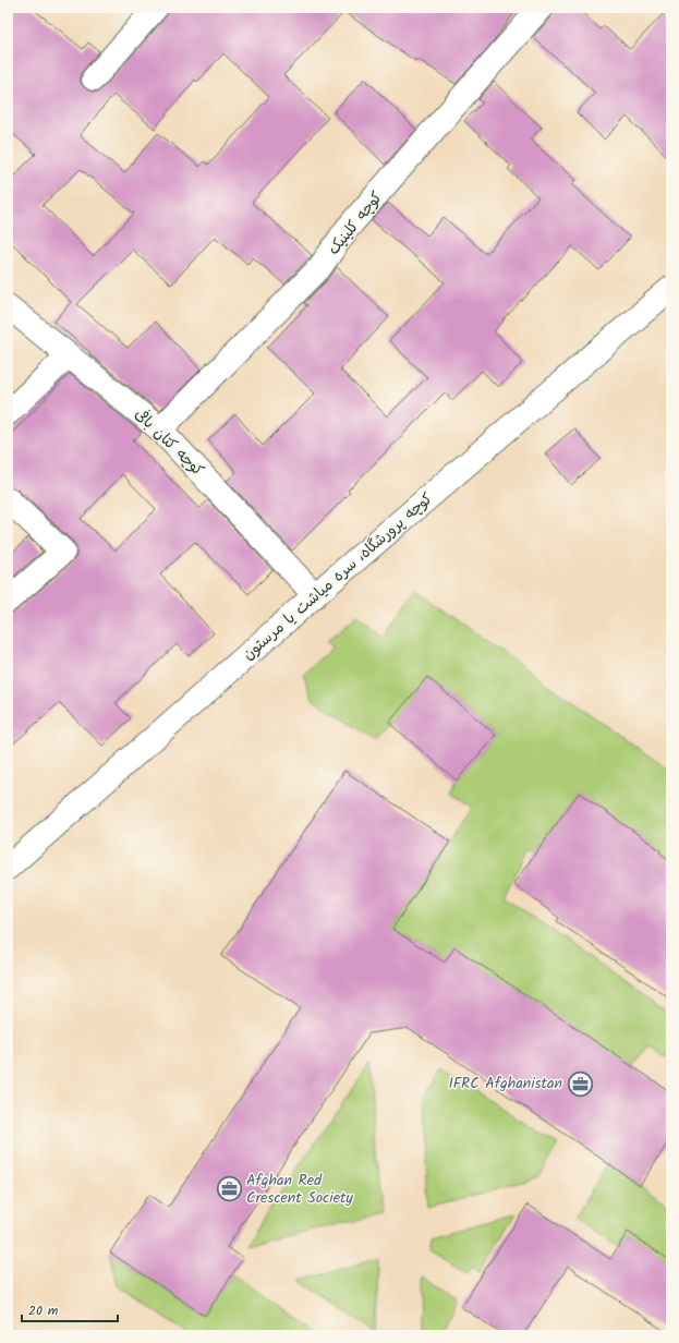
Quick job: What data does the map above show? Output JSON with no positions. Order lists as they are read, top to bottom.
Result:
{
  "streets": {
    "street": ["کوچه کلینیک", "کوچه کتان بافی", "کوچه پرورشگاه، سره میاشت یا مرستون"]
  },
  "crossings": [
    ["کوچه کلینیک", "کوچه کتان بافی"],
    ["کوچه کتان بافی", "کوچه پرورشگاه، سره میاشت یا مرستون"]
  ],
  "places": {
    "office": ["IFRC Afghanistan", "Afghan Red Crescent Society"]
  },
  "scale_bar": "20 m"
}
